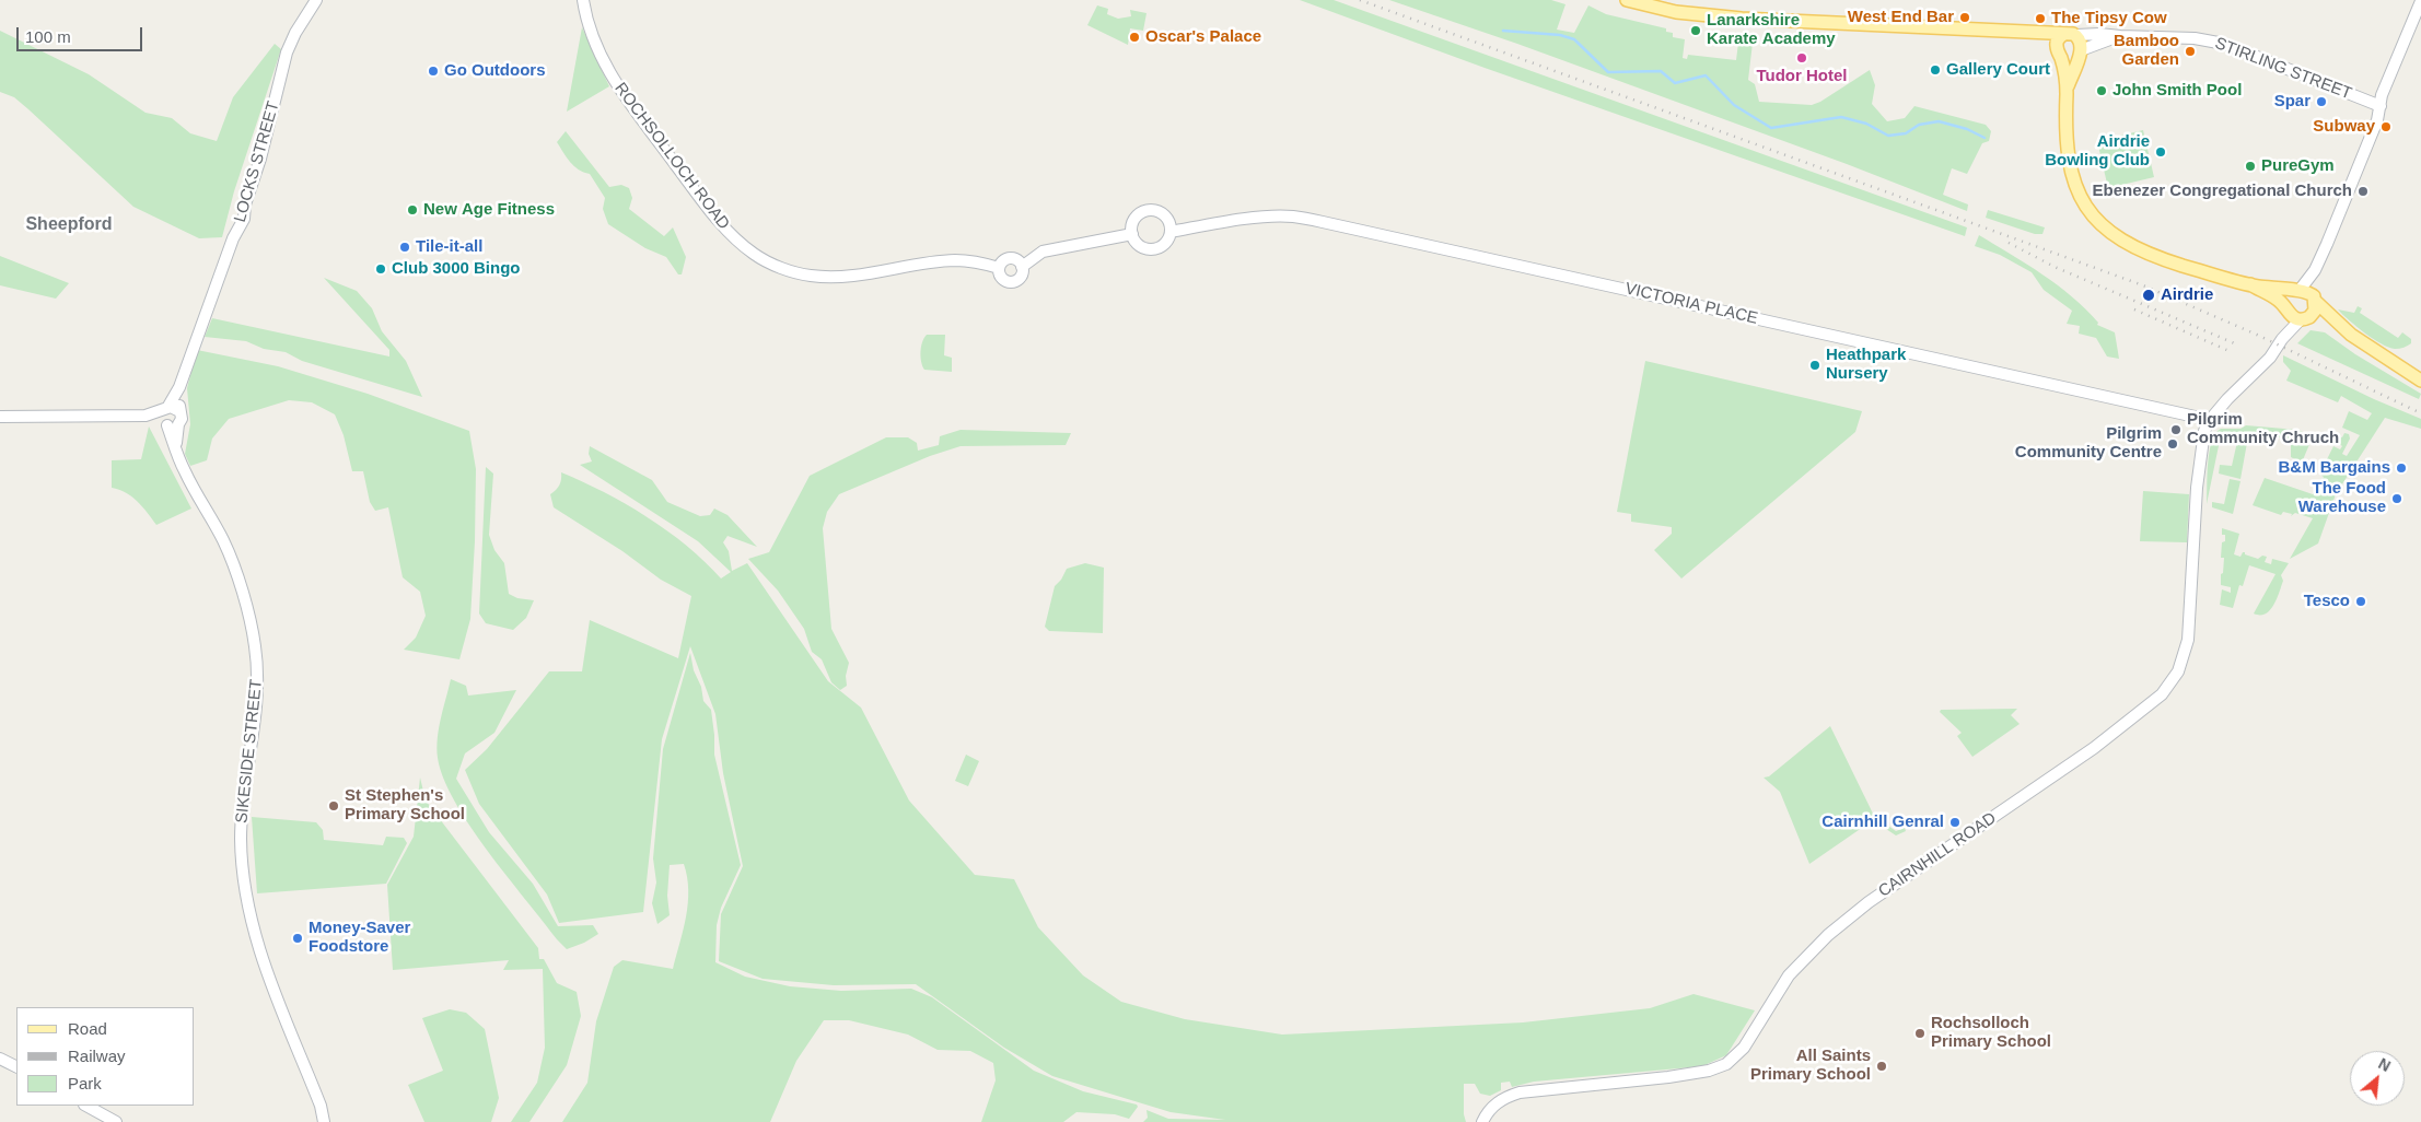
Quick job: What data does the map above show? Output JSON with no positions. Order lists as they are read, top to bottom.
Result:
{
  "streets": {
    "street": [
      "STIRLING STREET",
      "ROCHSOLLOCH ROAD",
      "LOCKS STREET",
      "VICTORIA PLACE",
      "SIKESIDE STREET",
      "CAIRNHILL ROAD"
    ]
  },
  "crossings": [
    ["LOCKS STREET", "SIKESIDE STREET"],
    ["VICTORIA PLACE", "CAIRNHILL ROAD"]
  ],
  "districts": ["Sheepford"],
  "places": [
    "West End Bar",
    "The Tipsy Cow",
    "Lanarkshire Karate Academy",
    "Oscar's Palace",
    "Bamboo Garden",
    "Tudor Hotel",
    "Gallery Court",
    "Go Outdoors",
    "John Smith Pool",
    "Spar",
    "Subway",
    "Airdrie Bowling Club",
    "PureGym",
    "Ebenezer Congregational Church",
    "New Age Fitness",
    "Tile-it-all",
    "Club 3000 Bingo",
    "Airdrie",
    "Heathpark Nursery",
    "Pilgrim Community Chruch",
    "Pilgrim Community Centre",
    "B&M Bargains",
    "The Food Warehouse",
    "Tesco",
    "St Stephen's Primary School",
    "Cairnhill Genral",
    "Money-Saver Foodstore",
    "Rochsolloch Primary School",
    "All Saints Primary School"
  ],
  "legend": ["Road", "Railway", "Park"],
  "scale_bar": "100 m",
  "north": "top right"
}
